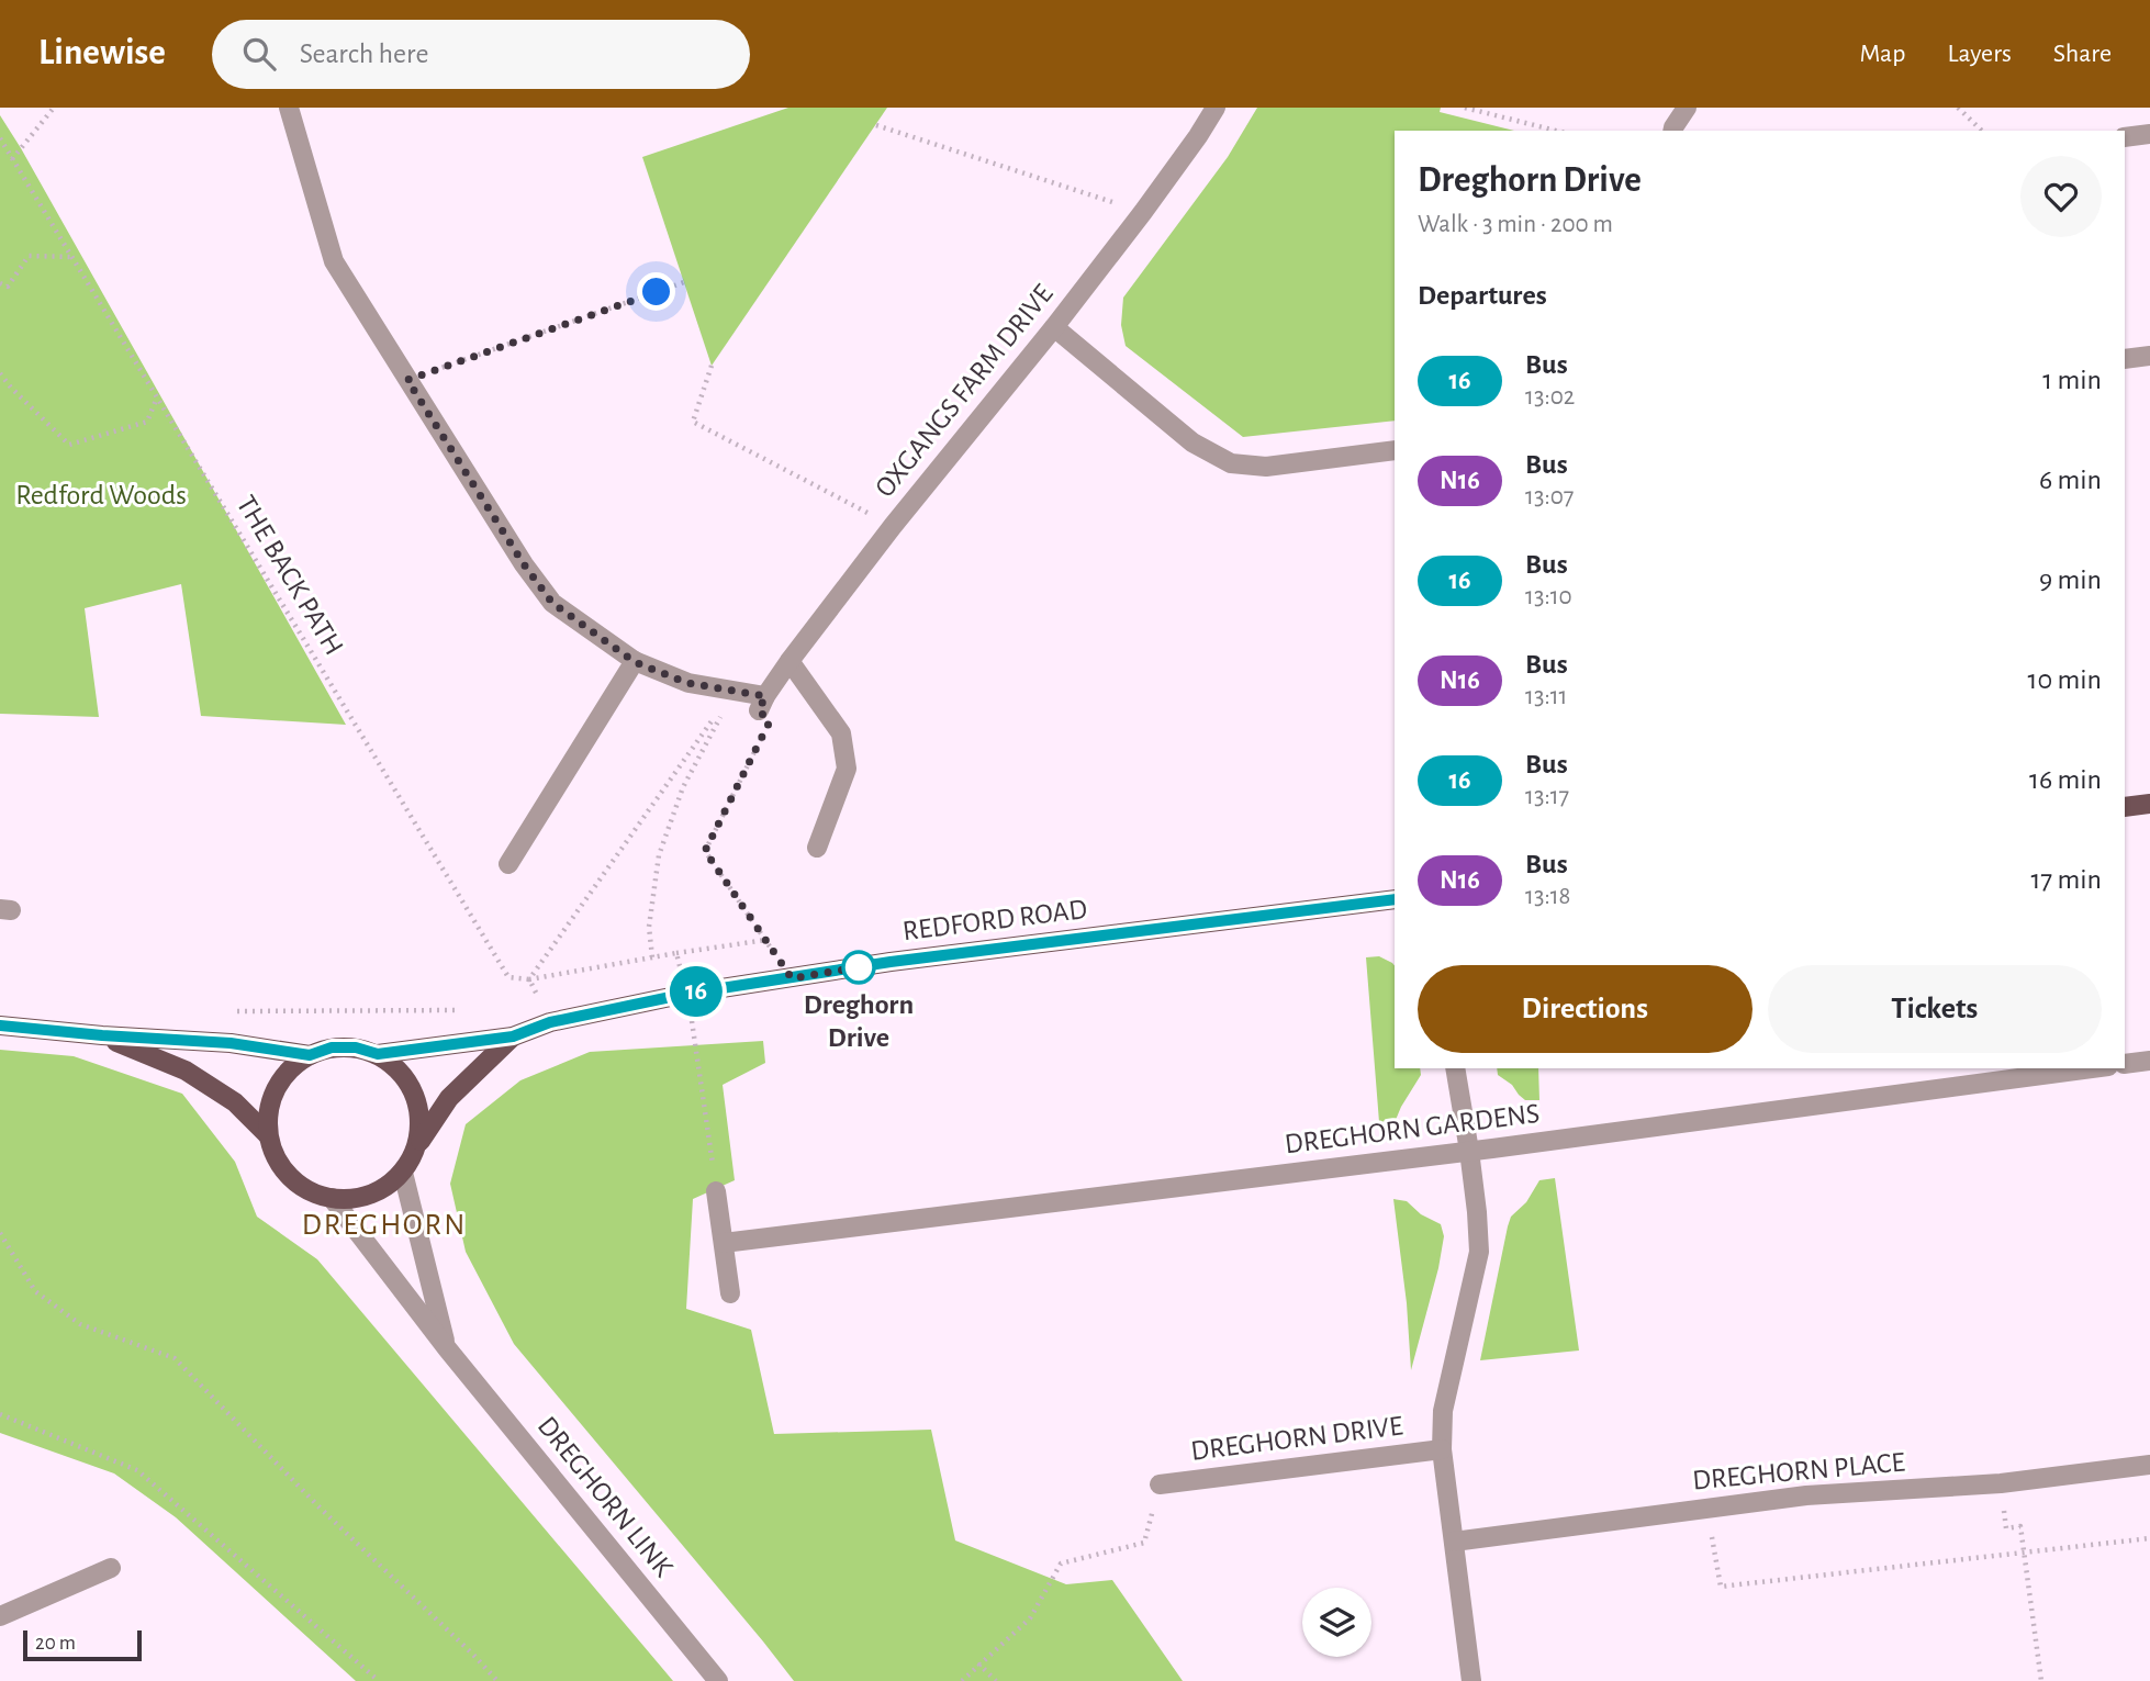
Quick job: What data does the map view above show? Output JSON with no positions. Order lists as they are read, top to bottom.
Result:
{
  "streets": {
    "main road": ["REDFORD ROAD"],
    "street": [
      "OXGANGS FARM DRIVE",
      "DREGHORN GARDENS",
      "DREGHORN DRIVE",
      "DREGHORN PLACE",
      "DREGHORN LINK"
    ],
    "path": ["THE BACK PATH"]
  },
  "crossings": [
    ["REDFORD ROAD", "DREGHORN LINK"],
    ["DREGHORN GARDENS", "DREGHORN DRIVE"],
    ["DREGHORN DRIVE", "DREGHORN PLACE"]
  ],
  "districts": ["DREGHORN"],
  "parks": ["Redford Woods"],
  "places": ["Dreghorn Drive"],
  "lines": ["bus line 16"],
  "scale_bar": "20 m",
  "page": {
    "header": "Linewise",
    "search": "Search here",
    "nav": ["Map", "Layers", "Share"],
    "on_map": "16",
    "heading": [
      ["Dreghorn Drive", "Walk · 3 min · 200 m"],
      "Departures"
    ],
    "list": [
      {
        "mark": "16",
        "name": "Bus",
        "note": "13:02",
        "value": "1 min"
      },
      {
        "mark": "N16",
        "name": "Bus",
        "note": "13:07",
        "value": "6 min"
      },
      {
        "mark": "16",
        "name": "Bus",
        "note": "13:10",
        "value": "9 min"
      },
      {
        "mark": "N16",
        "name": "Bus",
        "note": "13:11",
        "value": "10 min"
      },
      {
        "mark": "16",
        "name": "Bus",
        "note": "13:17",
        "value": "16 min"
      },
      {
        "mark": "N16",
        "name": "Bus",
        "note": "13:18",
        "value": "17 min"
      }
    ],
    "buttons": ["Directions", "Tickets"],
    "scale": "20 m"
  }
}
